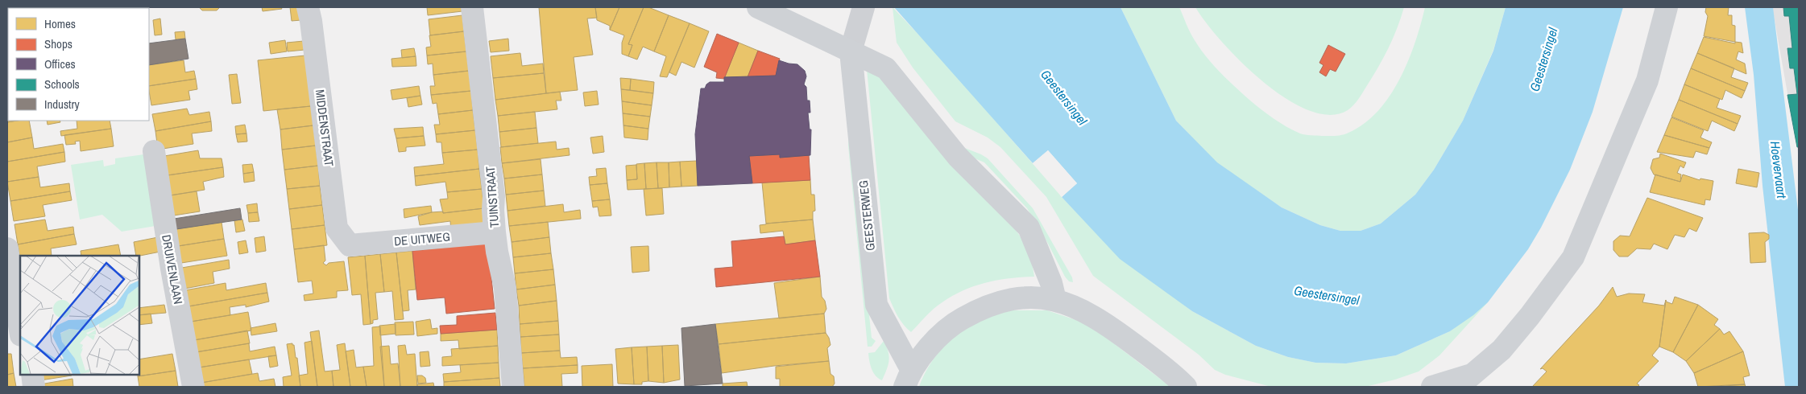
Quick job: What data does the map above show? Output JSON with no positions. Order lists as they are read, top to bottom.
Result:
{
  "streets": {
    "main road": ["GEESTERWEG"],
    "street": [
      "MIDDENSTRAAT",
      "TUINSTRAAT",
      "DE UITWEG",
      "DRUIVENLAAN"
    ]
  },
  "crossings": [
    ["MIDDENSTRAAT", "DE UITWEG"],
    ["TUINSTRAAT", "DE UITWEG"]
  ],
  "water": ["Geestersingel", "Hoevervaart"],
  "legend": [
    "Homes",
    "Shops",
    "Offices",
    "Schools",
    "Industry"
  ]
}
